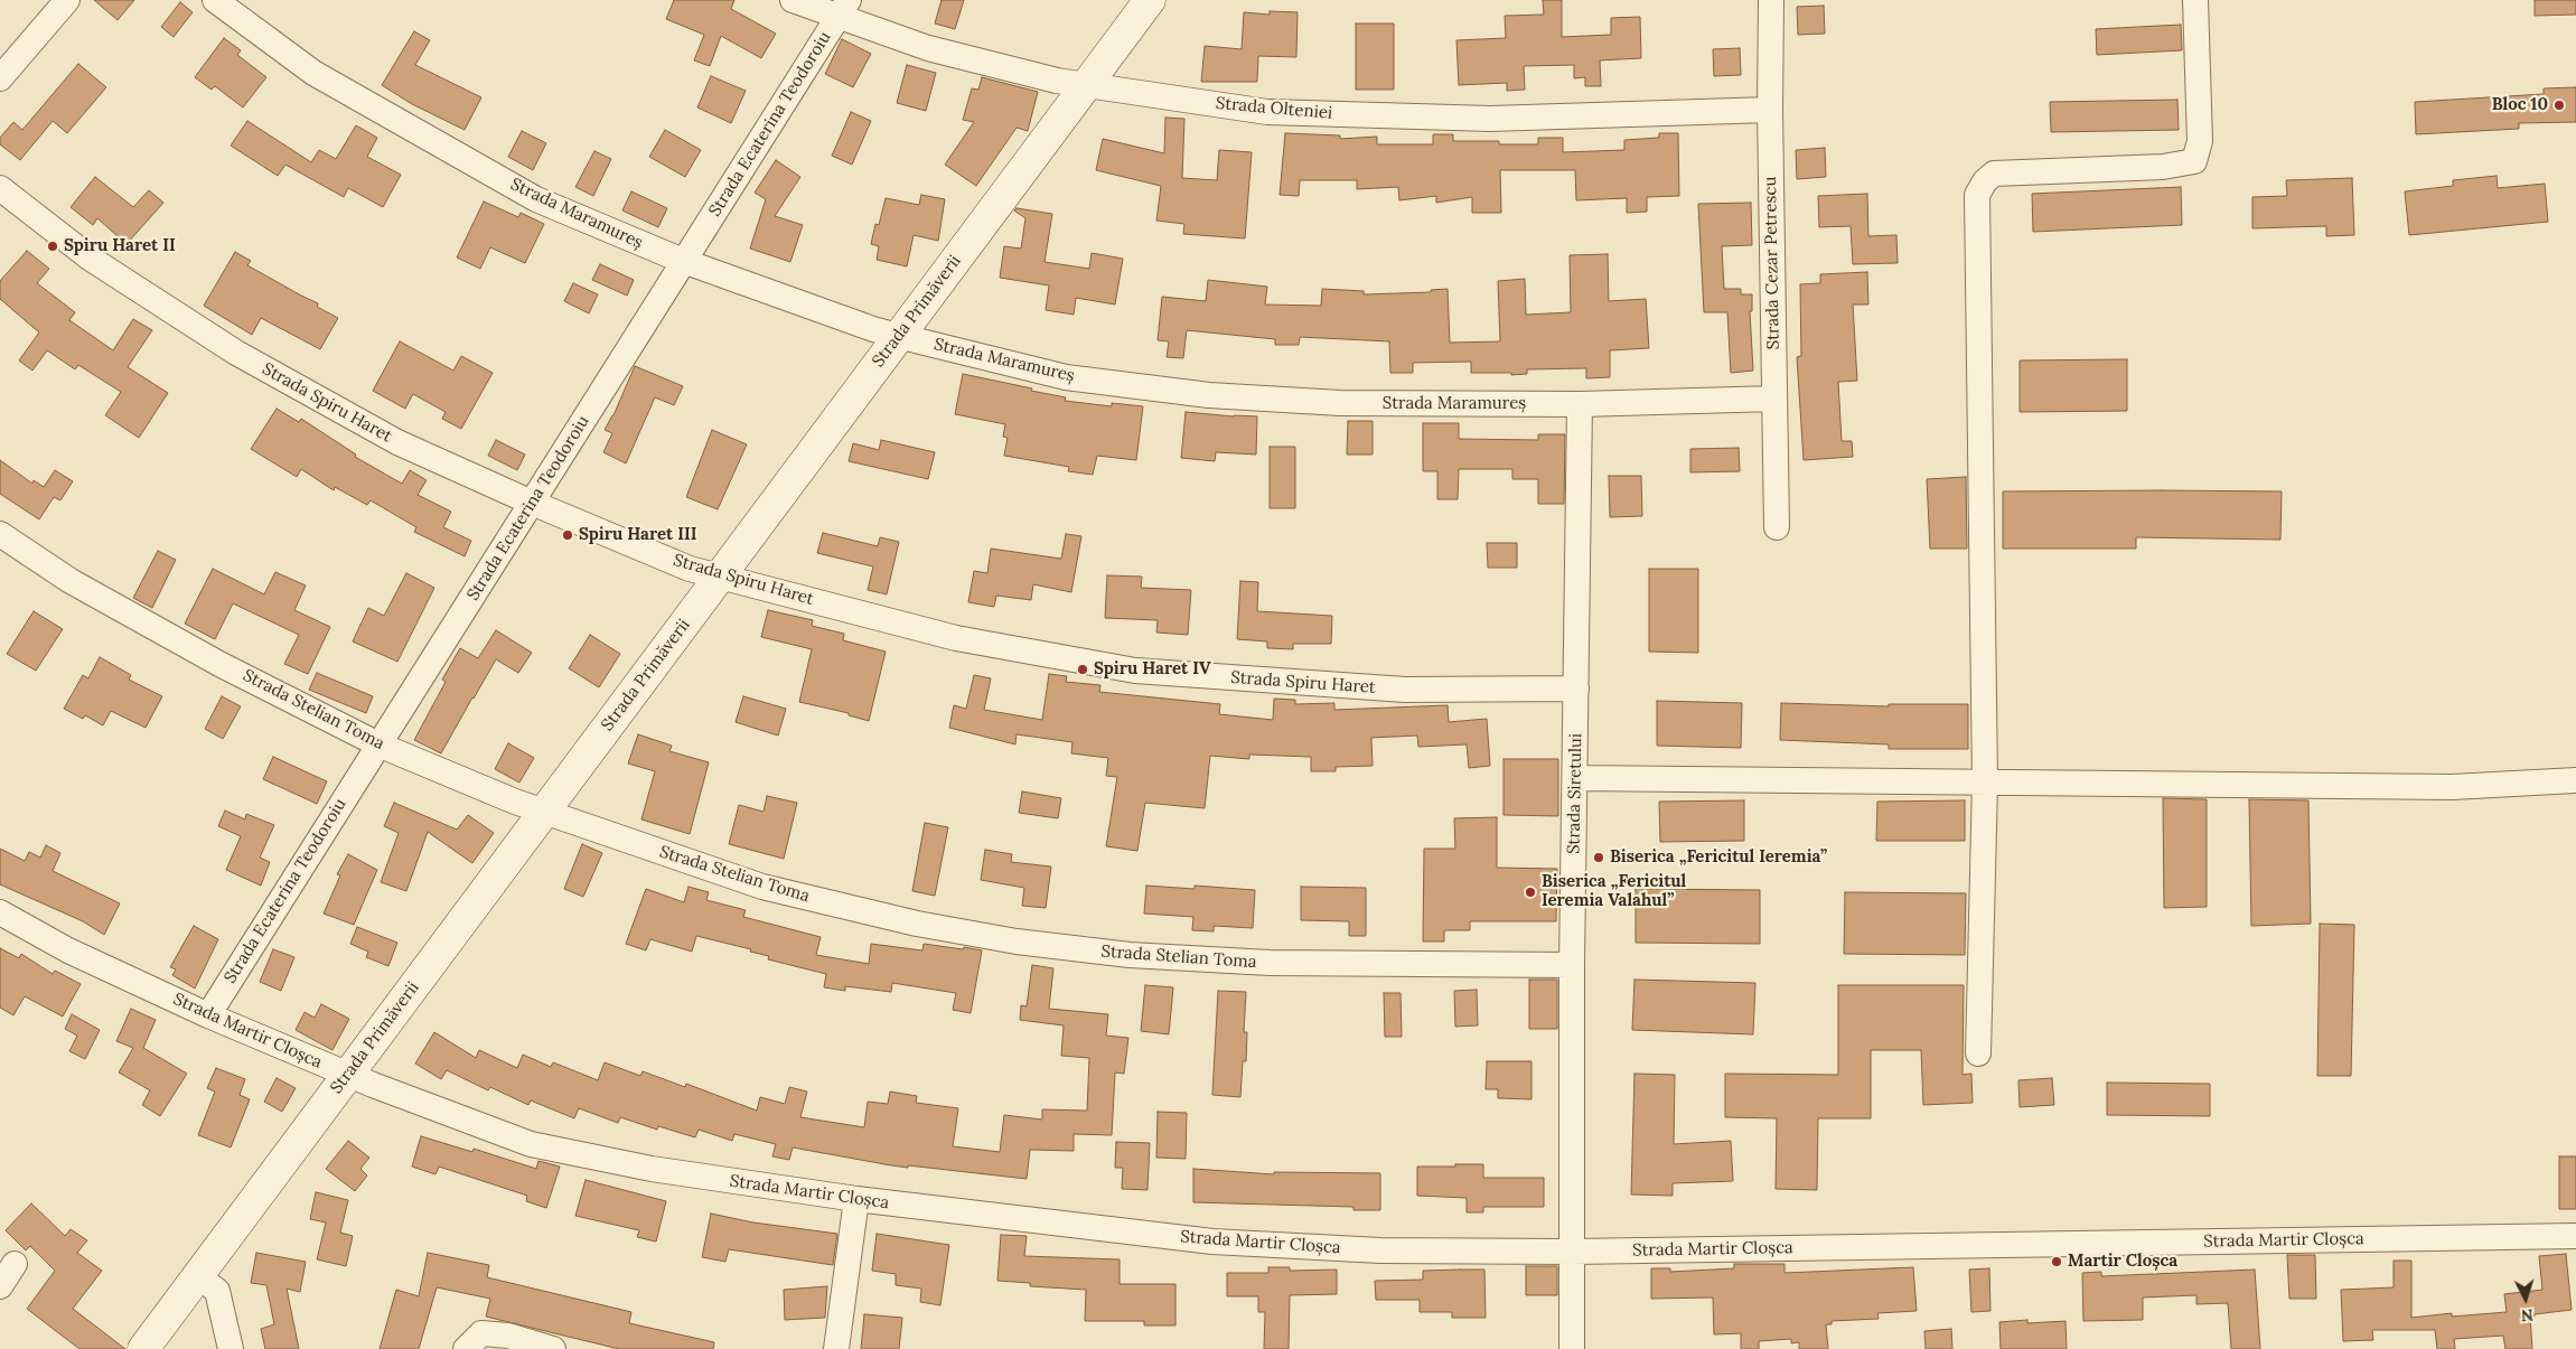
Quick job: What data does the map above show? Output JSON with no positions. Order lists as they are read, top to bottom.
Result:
{
  "streets": {
    "main road": ["Strada Primăverii"],
    "street": [
      "Strada Olteniei",
      "Strada Ecaterina Teodoroiu",
      "Strada Maramureș",
      "Strada Cezar Petrescu",
      "Strada Spiru Haret",
      "Strada Stelian Toma",
      "Strada Siretului",
      "Strada Martir Cloșca"
    ]
  },
  "crossings": [
    ["Strada Olteniei", "Strada Ecaterina Teodoroiu"],
    ["Strada Olteniei", "Strada Cezar Petrescu"],
    ["Strada Olteniei", "Strada Primăverii"],
    ["Strada Ecaterina Teodoroiu", "Strada Maramureș"],
    ["Strada Ecaterina Teodoroiu", "Strada Spiru Haret"],
    ["Strada Ecaterina Teodoroiu", "Strada Stelian Toma"],
    ["Strada Ecaterina Teodoroiu", "Strada Martir Cloșca"],
    ["Strada Maramureș", "Strada Cezar Petrescu"],
    ["Strada Maramureș", "Strada Primăverii"],
    ["Strada Maramureș", "Strada Siretului"],
    ["Strada Primăverii", "Strada Spiru Haret"],
    ["Strada Primăverii", "Strada Stelian Toma"],
    ["Strada Primăverii", "Strada Martir Cloșca"],
    ["Strada Spiru Haret", "Strada Siretului"],
    ["Strada Stelian Toma", "Strada Siretului"],
    ["Strada Siretului", "Strada Martir Cloșca"]
  ],
  "places": [
    "Bloc 10",
    "Spiru Haret II",
    "Spiru Haret III",
    "Spiru Haret IV",
    "Biserica „Fericitul Ieremia”",
    "Biserica „Fericitul Ieremia Valahul”",
    "Martir Cloșca"
  ],
  "north": "bottom"
}
